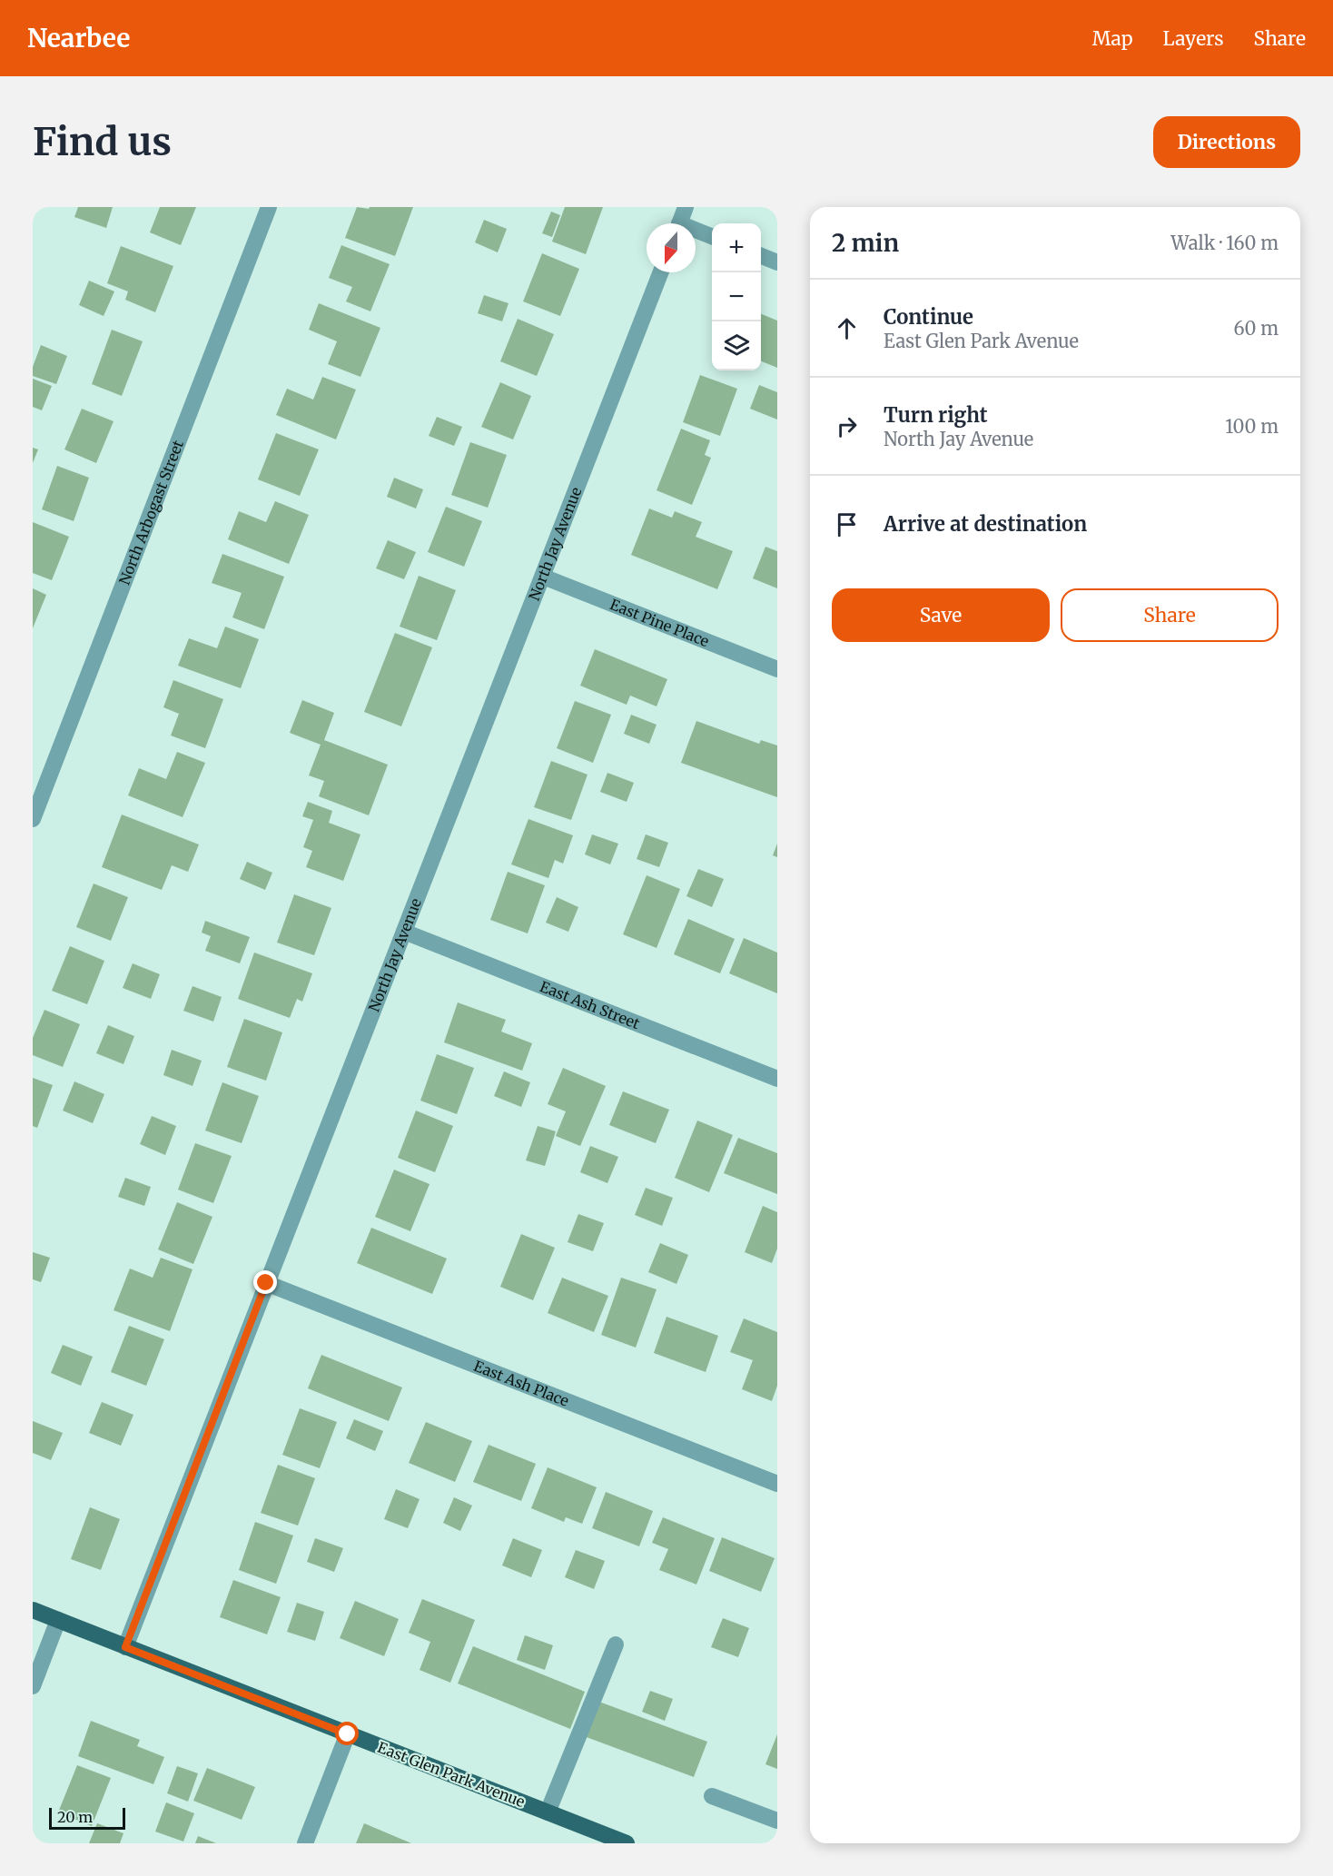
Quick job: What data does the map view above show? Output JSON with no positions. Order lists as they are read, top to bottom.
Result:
{
  "streets": {
    "main road": ["East Glen Park Avenue"],
    "street": [
      "North Arbogast Street",
      "North Jay Avenue",
      "East Pine Place",
      "East Ash Street",
      "East Ash Place"
    ]
  },
  "crossings": [
    ["North Jay Avenue", "East Pine Place"],
    ["North Jay Avenue", "East Ash Street"],
    ["North Jay Avenue", "East Ash Place"],
    ["North Jay Avenue", "East Glen Park Avenue"]
  ],
  "scale_bar": "20 m",
  "north": "bottom",
  "page": {
    "header": "Nearbee",
    "nav": ["Map", "Layers", "Share"],
    "buttons": [
      "Directions",
      ["Save", "Share"]
    ],
    "title": "Find us",
    "heading": ["2 min", "Walk · 160 m"],
    "map_buttons": ["+", "−"],
    "list": [
      ["Continue", "East Glen Park Avenue", "60 m"],
      ["Turn right", "North Jay Avenue", "100 m"],
      "Arrive at destination"
    ],
    "scale": "20 m"
  }
}
